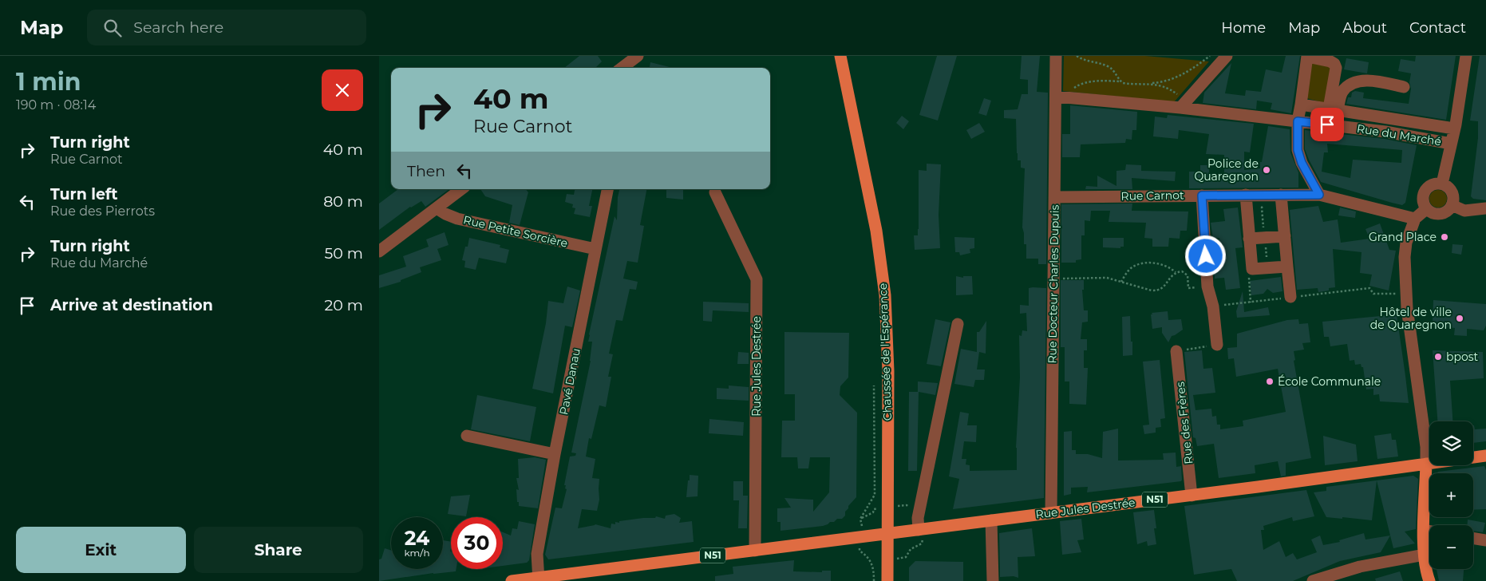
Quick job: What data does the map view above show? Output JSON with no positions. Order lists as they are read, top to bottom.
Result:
{
  "streets": {
    "main road": ["Chaussée de l'Espérance", "Rue Jules Destrée", "N51"],
    "street": [
      "Rue du Marché",
      "Rue Carnot",
      "Rue Petite Sorcière",
      "Rue Docteur Charles Dupuis",
      "Pavé Danau",
      "Rue des Frères"
    ]
  },
  "crossings": [
    ["Rue du Marché", "Rue Docteur Charles Dupuis"],
    ["Rue Carnot", "Rue Docteur Charles Dupuis"],
    ["Rue Petite Sorcière", "Pavé Danau"],
    ["Rue Docteur Charles Dupuis", "Rue Jules Destrée"],
    ["Chaussée de l'Espérance", "Rue Jules Destrée"],
    ["Rue Jules Destrée", "Pavé Danau"],
    ["Rue Jules Destrée", "Rue des Frères"],
    ["Rue Jules Destrée", "N51"],
    ["Pavé Danau", "N51"]
  ],
  "places": [
    "Police de Quaregnon",
    "Grand Place",
    "Hôtel de ville de Quaregnon",
    "bpost",
    "École Communale"
  ],
  "page": {
    "header": "Map",
    "search": "Search here",
    "nav": [
      "Home",
      "Map",
      "About",
      "Contact"
    ],
    "heading": ["1 min", "190 m · 08:14"],
    "turn": ["40 m", "Rue Carnot"],
    "list": [
      {
        "name": "Turn right",
        "note": "Rue Carnot",
        "value": "40 m"
      },
      {
        "name": "Turn left",
        "note": "Rue des Pierrots",
        "value": "80 m"
      },
      {
        "name": "Turn right",
        "note": "Rue du Marché",
        "value": "50 m"
      },
      {
        "name": "Arrive at destination",
        "value": "20 m"
      }
    ],
    "then": "Then",
    "map_buttons": ["+", "−"],
    "speed": "24 km/h",
    "limit": "30",
    "buttons": ["Exit", "Share"]
  }
}
